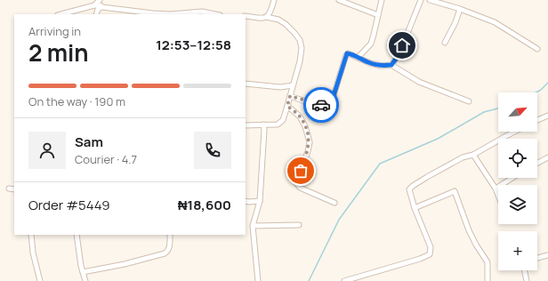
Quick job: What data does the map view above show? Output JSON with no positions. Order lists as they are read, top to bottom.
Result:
{
  "north": "top right",
  "page": {
    "heading": ["2 min", "Arriving in", "12:53–12:58"],
    "panel": [
      "Sam",
      "Courier · 4.7",
      "Order #5449",
      "₦18,600"
    ],
    "bar": "On the way · 190 m",
    "map_buttons": "+"
  }
}
